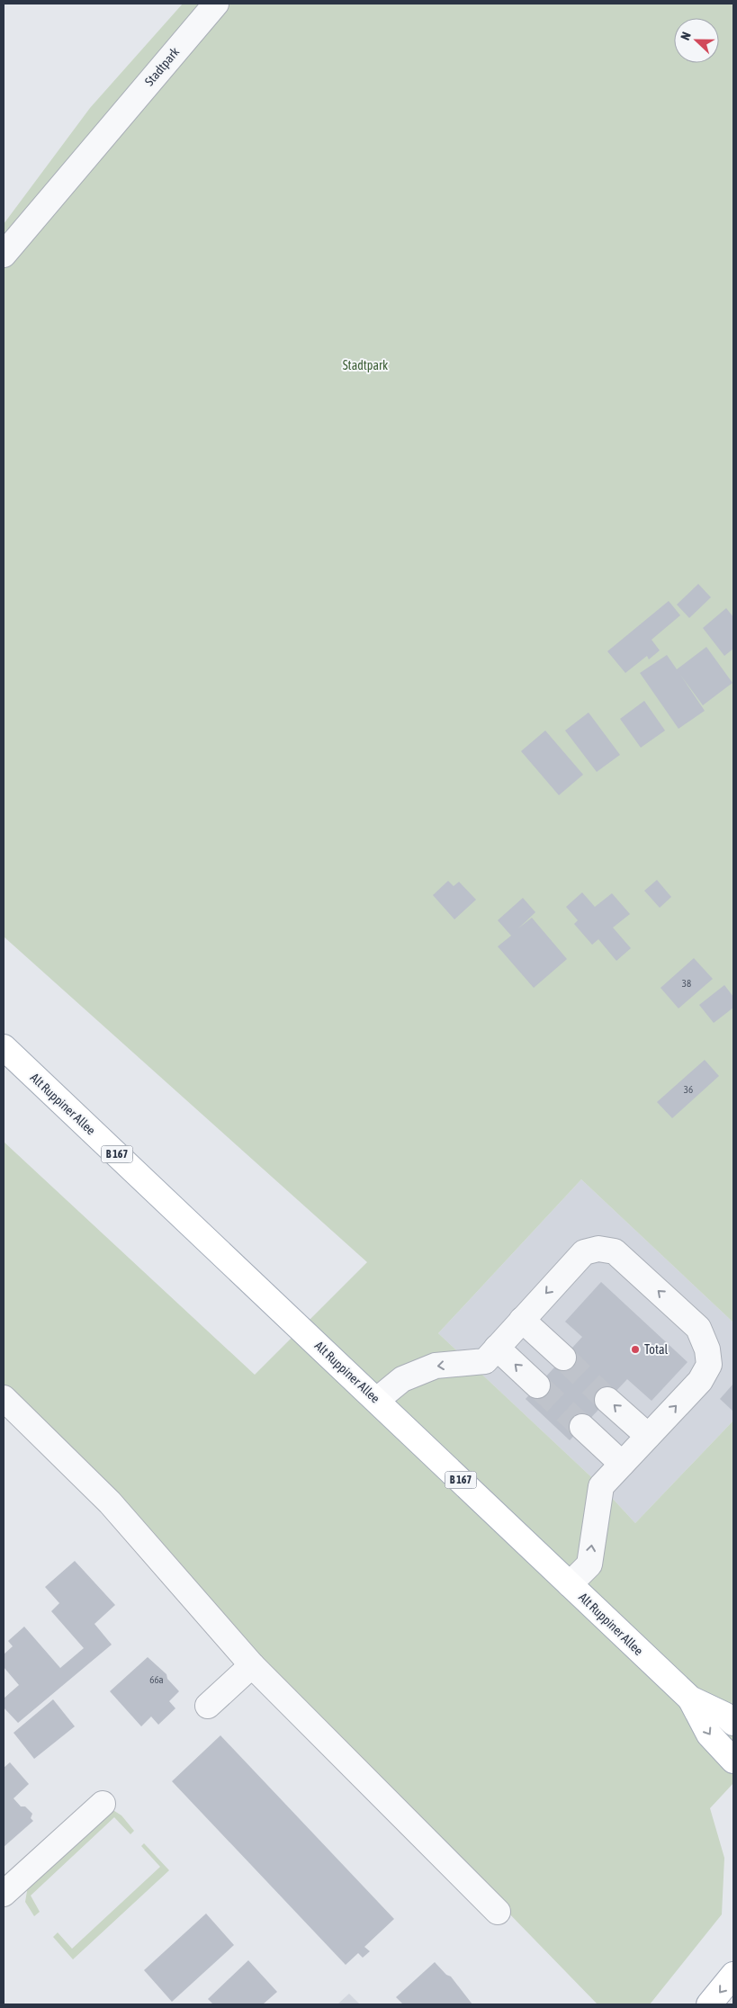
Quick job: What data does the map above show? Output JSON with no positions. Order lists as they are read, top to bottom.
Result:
{
  "streets": {
    "main road": ["Alt Ruppiner Allee", "B 167"],
    "street": ["Stadtpark"]
  },
  "parks": ["Stadtpark"],
  "places": ["Total"],
  "house_numbers": ["38", "36", "66a"],
  "north": "left"
}
